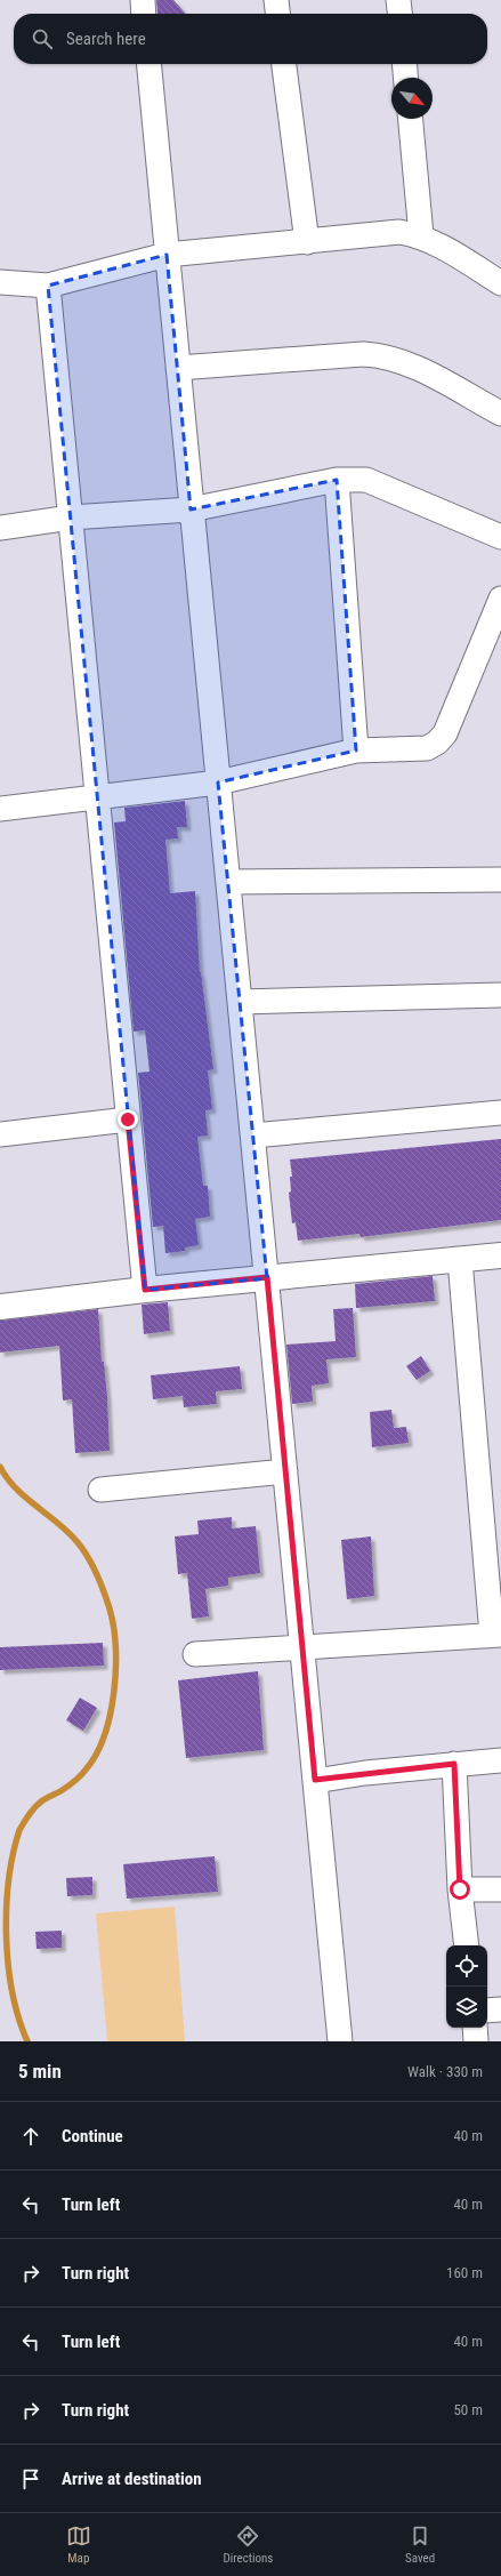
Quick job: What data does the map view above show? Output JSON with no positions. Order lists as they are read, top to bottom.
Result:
{
  "north": "bottom right",
  "page": {
    "search": "Search here",
    "heading": ["5 min", "Walk · 330 m"],
    "list": [
      ["Continue", "40 m"],
      ["Turn left", "40 m"],
      ["Turn right", "160 m"],
      ["Turn left", "40 m"],
      ["Turn right", "50 m"],
      "Arrive at destination"
    ],
    "nav": ["Map", "Directions", "Saved"]
  }
}
